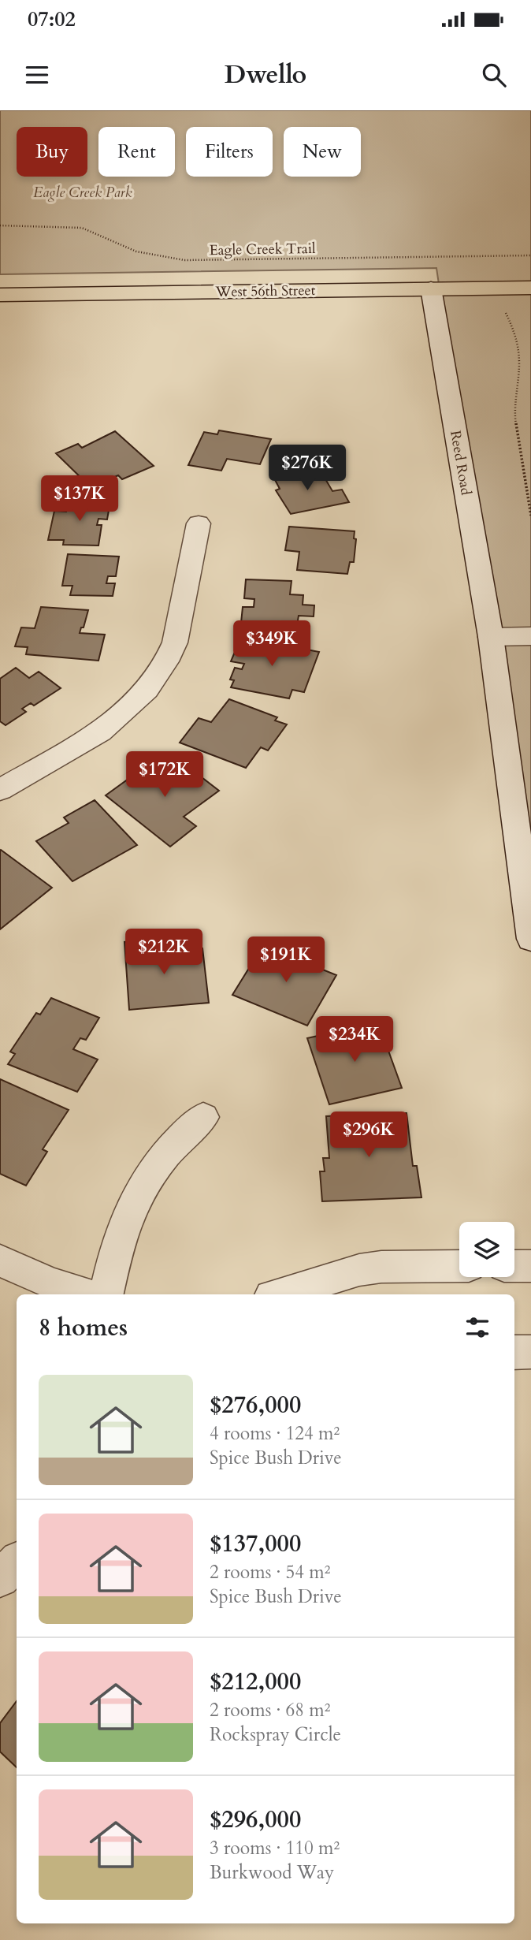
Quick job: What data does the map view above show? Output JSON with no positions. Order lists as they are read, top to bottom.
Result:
{
  "streets": {
    "main road": ["West 56th Street", "Reed Road"],
    "path": ["Eagle Creek Trail"]
  },
  "crossings": [
    ["West 56th Street", "Reed Road"]
  ],
  "parks": ["Eagle Creek Park"],
  "page": {
    "status": "07:02",
    "header": "Dwello",
    "chip": [
      "Buy",
      "Rent",
      "Filters",
      "New"
    ],
    "price": [
      "$276K",
      "$137K",
      "$349K",
      "$172K",
      "$212K",
      "$191K",
      "$234K",
      "$296K"
    ],
    "heading": "8 homes",
    "list": [
      {
        "name": "$276,000",
        "note": "4 rooms · 124 m² · Spice Bush Drive"
      },
      {
        "name": "$137,000",
        "note": "2 rooms · 54 m² · Spice Bush Drive"
      },
      {
        "name": "$212,000",
        "note": "2 rooms · 68 m² · Rockspray Circle"
      },
      {
        "name": "$296,000",
        "note": "3 rooms · 110 m² · Burkwood Way"
      }
    ]
  }
}
